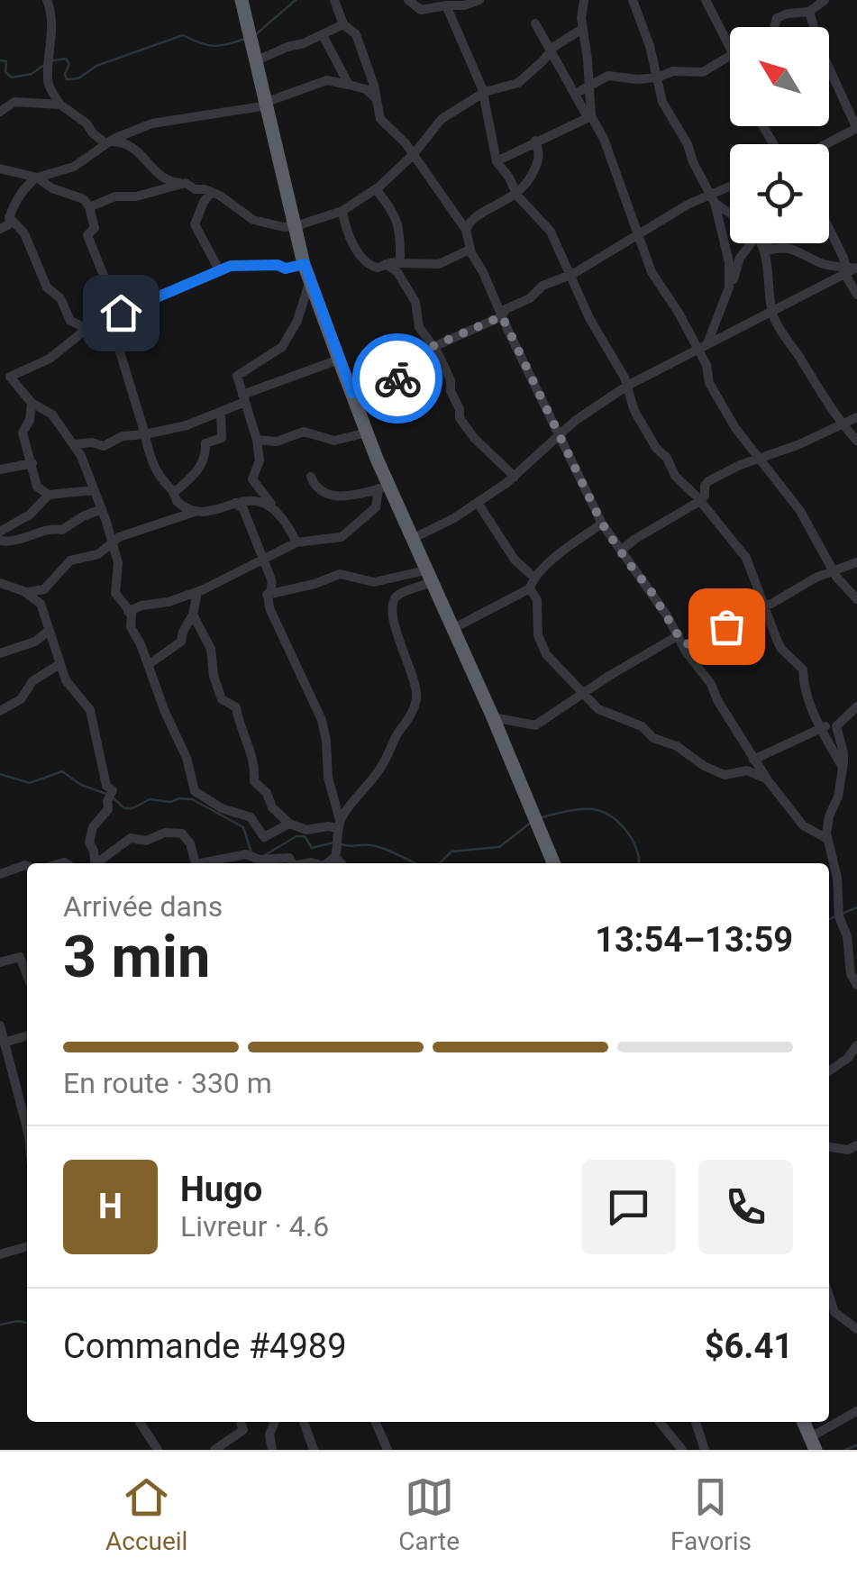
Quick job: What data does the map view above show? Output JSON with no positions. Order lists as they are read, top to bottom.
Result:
{
  "north": "top left",
  "page": {
    "heading": ["3 min", "Arrivée dans", "13:54–13:59"],
    "panel": [
      "Hugo",
      "Livreur · 4.6",
      "Commande #4989",
      "$6.41"
    ],
    "bar": "En route · 330 m",
    "round": "H",
    "tabs": ["Accueil", "Carte", "Favoris"]
  }
}
